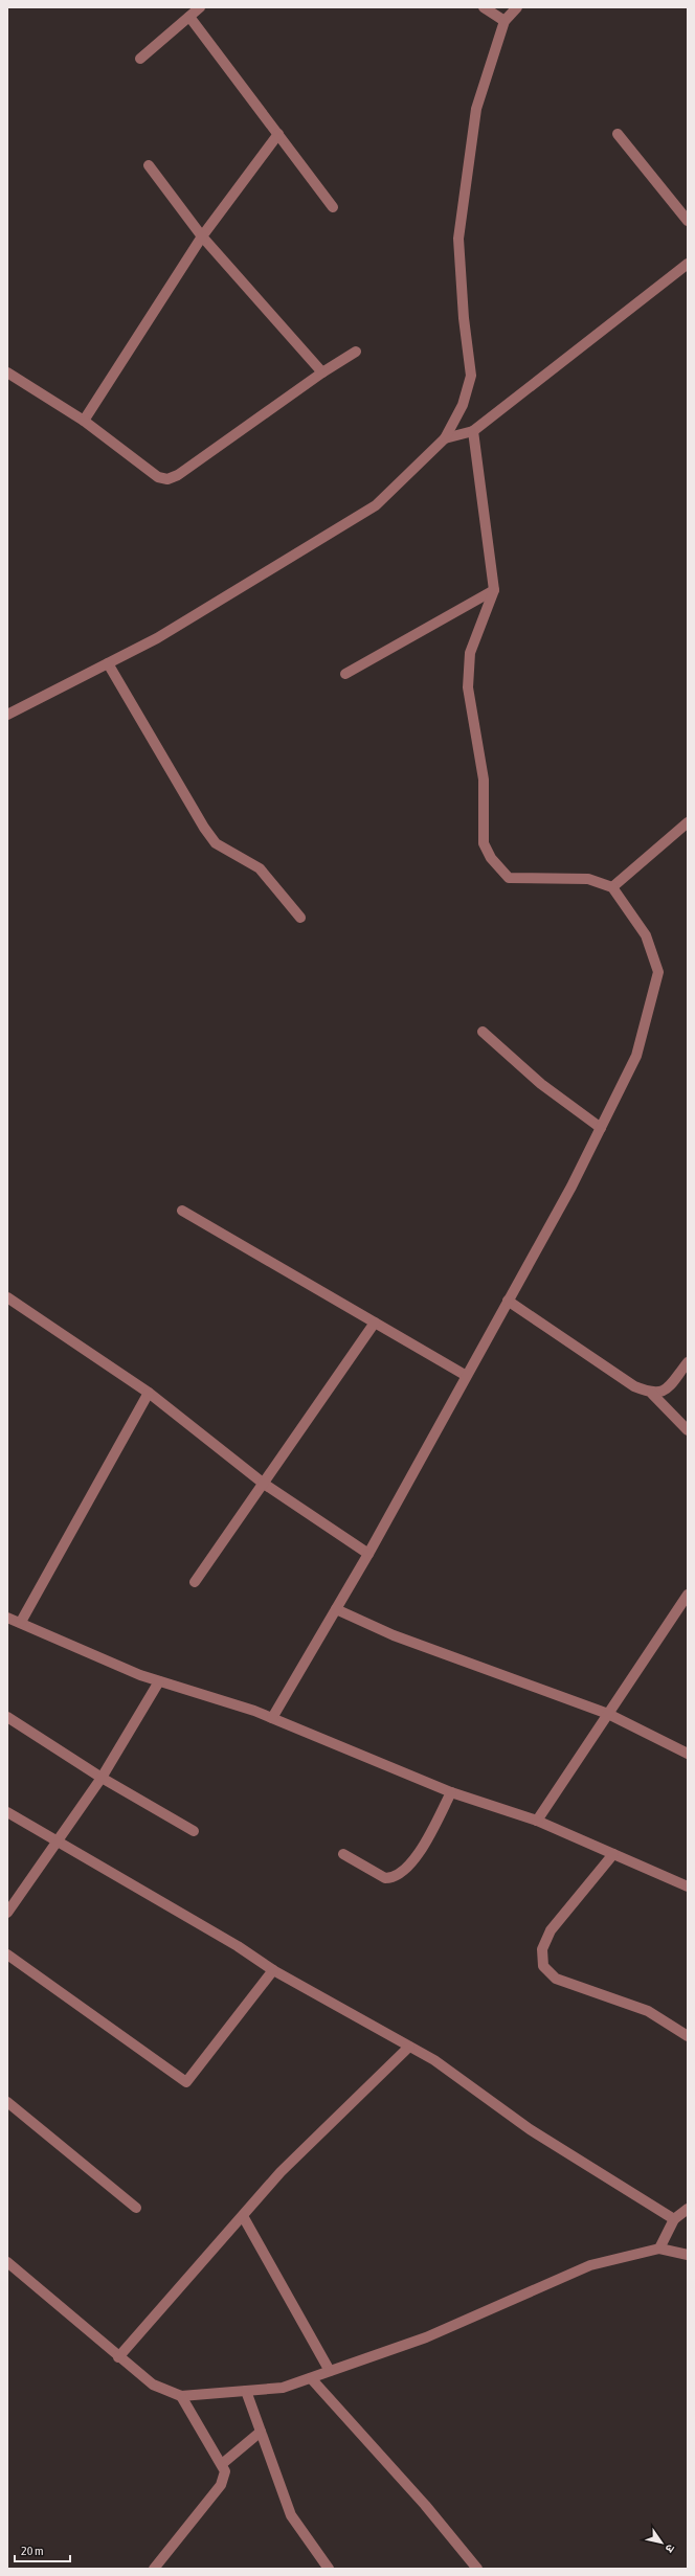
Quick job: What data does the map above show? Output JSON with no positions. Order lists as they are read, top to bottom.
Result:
{
  "scale_bar": "20 m",
  "north": "bottom right"
}
